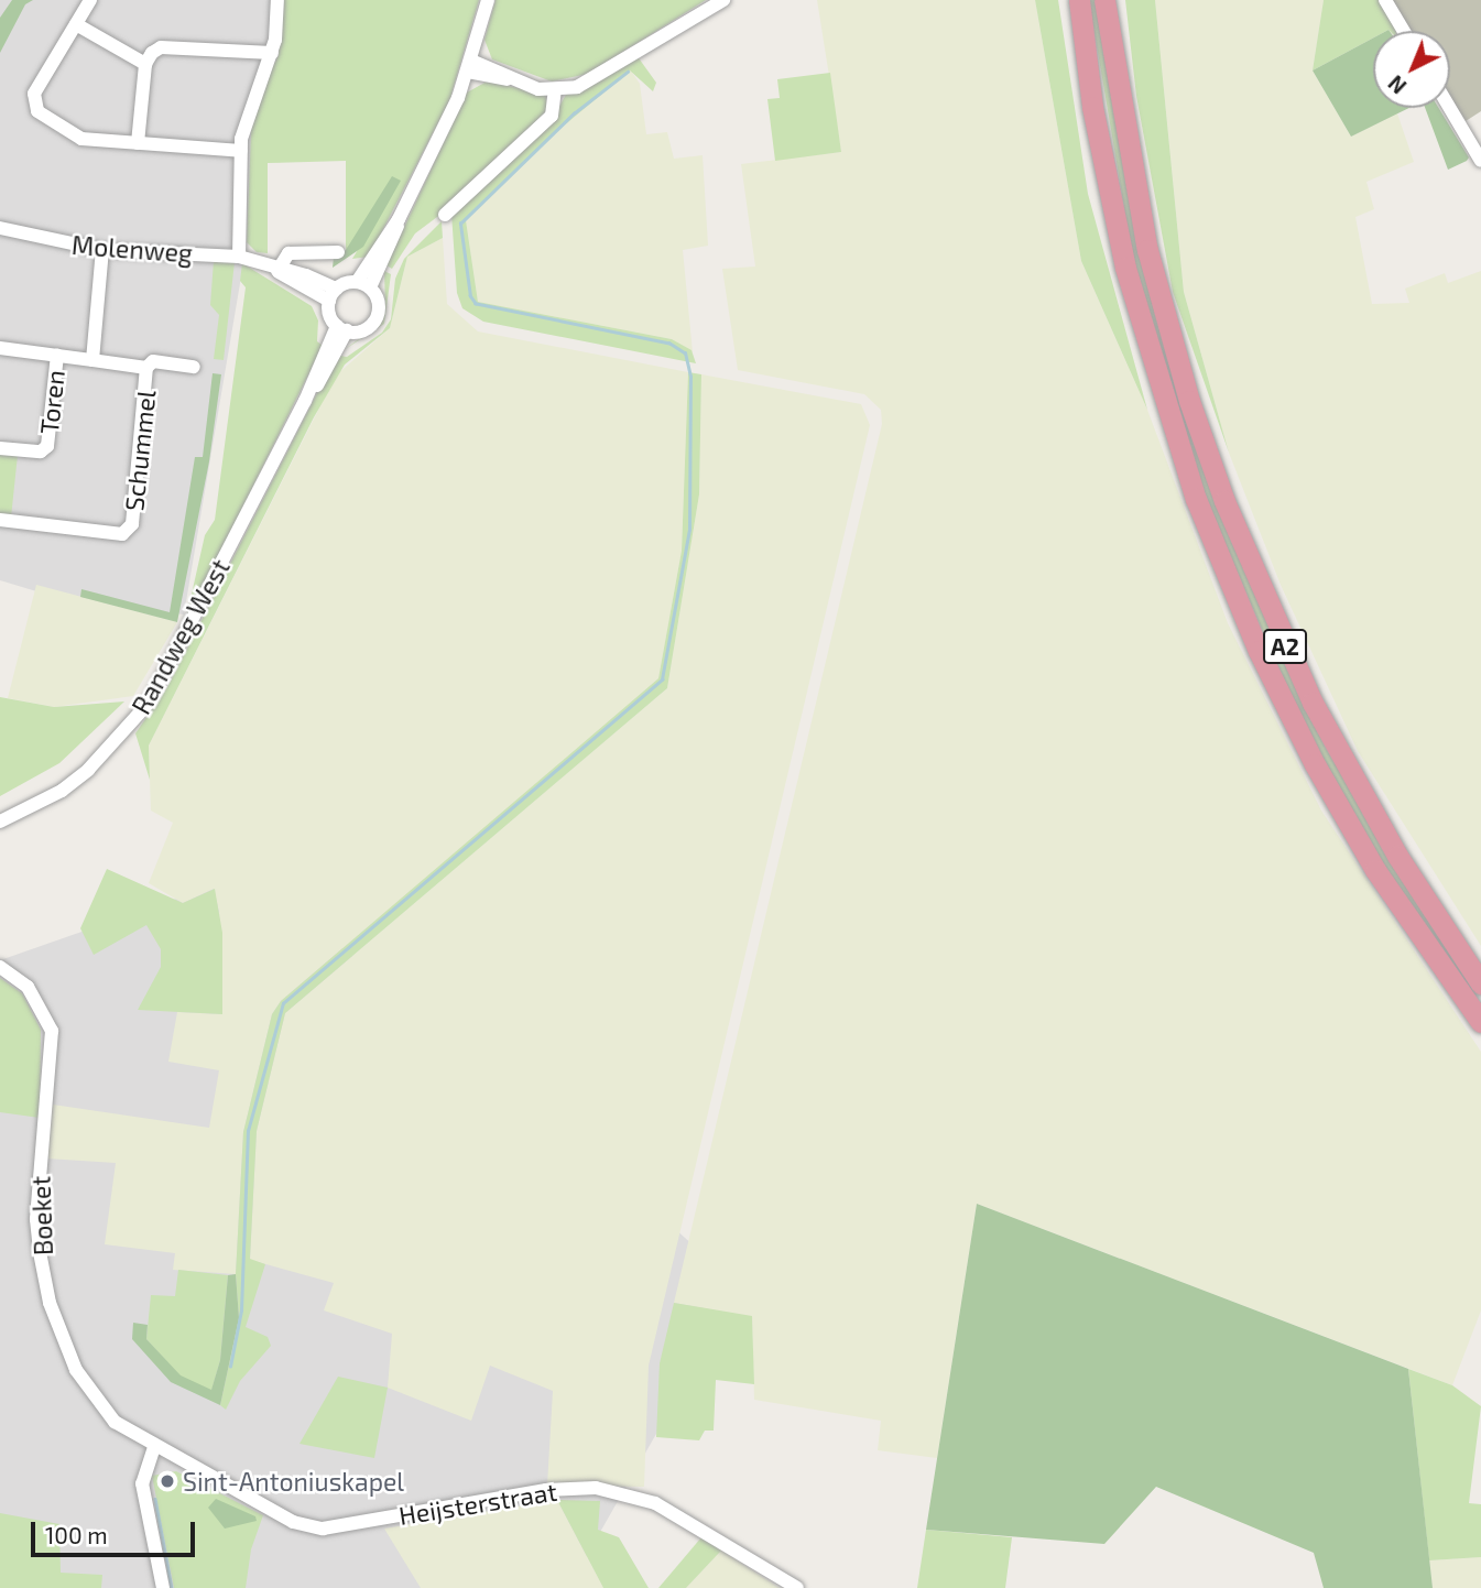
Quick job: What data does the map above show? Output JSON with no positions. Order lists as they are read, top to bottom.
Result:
{
  "streets": {
    "highway": ["A2"],
    "street": [
      "Molenweg",
      "Toren",
      "Schummel",
      "Randweg West",
      "Boeket",
      "Heijsterstraat"
    ]
  },
  "crossings": [
    ["Molenweg", "Randweg West"],
    ["Toren", "Schummel"],
    ["Boeket", "Heijsterstraat"]
  ],
  "places": ["Sint-Antoniuskapel"],
  "scale_bar": "100 m",
  "north": "bottom left"
}
